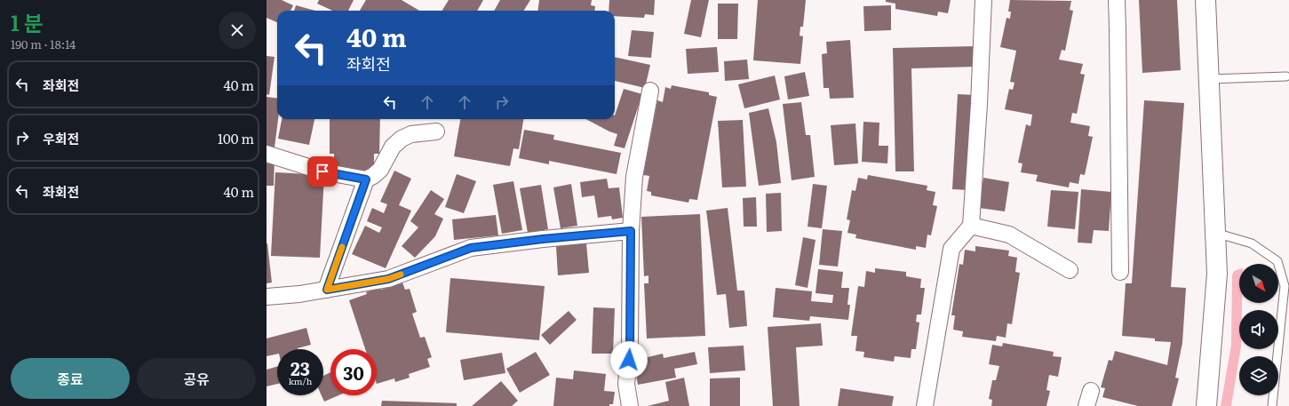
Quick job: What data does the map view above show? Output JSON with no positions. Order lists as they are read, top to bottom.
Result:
{
  "north": "bottom right",
  "page": {
    "heading": ["1 분", "190 m · 18:14"],
    "turn": ["40 m", "좌회전"],
    "list": [
      {
        "name": "좌회전",
        "value": "40 m"
      },
      {
        "name": "우회전",
        "value": "100 m"
      },
      {
        "name": "좌회전",
        "value": "40 m"
      }
    ],
    "speed": "23 km/h",
    "limit": "30",
    "buttons": ["종료", "공유"]
  }
}
